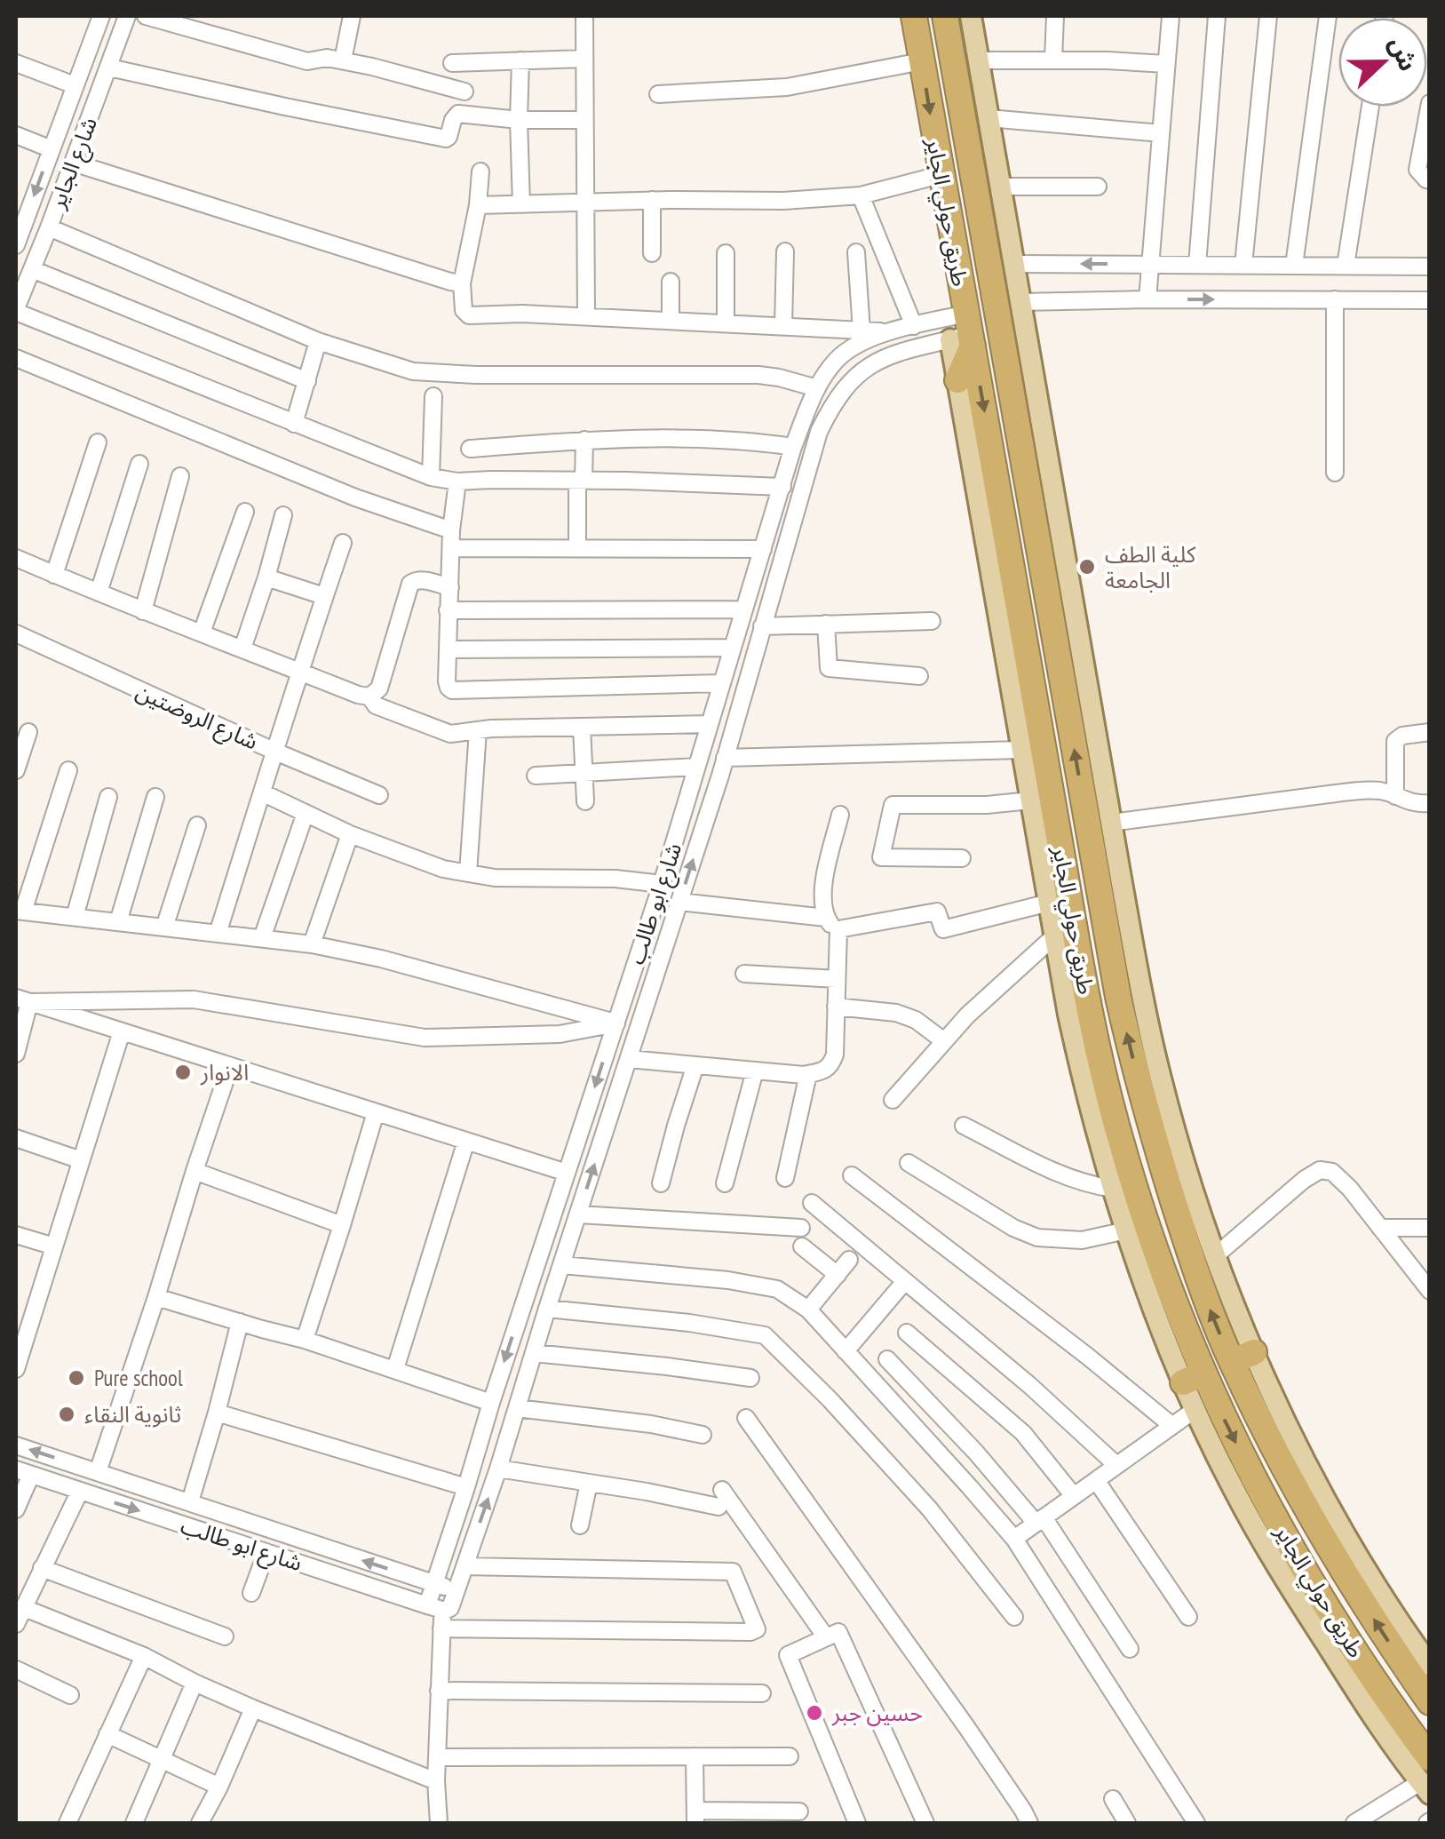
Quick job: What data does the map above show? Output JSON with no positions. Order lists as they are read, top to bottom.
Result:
{
  "streets": {
    "highway": ["طريق حولي الجاير"],
    "street": ["شارع الجاير", "شارع الروضتين", "شارع ابو طالب"]
  },
  "crossings": [
    ["طريق حولي الجاير", "شارع ابو طالب"]
  ],
  "places": [
    "كلية الطف الجامعة",
    "الانوار",
    "Pure school",
    "ثانوية النقاء",
    "حسين جبر"
  ],
  "north": "right"
}
